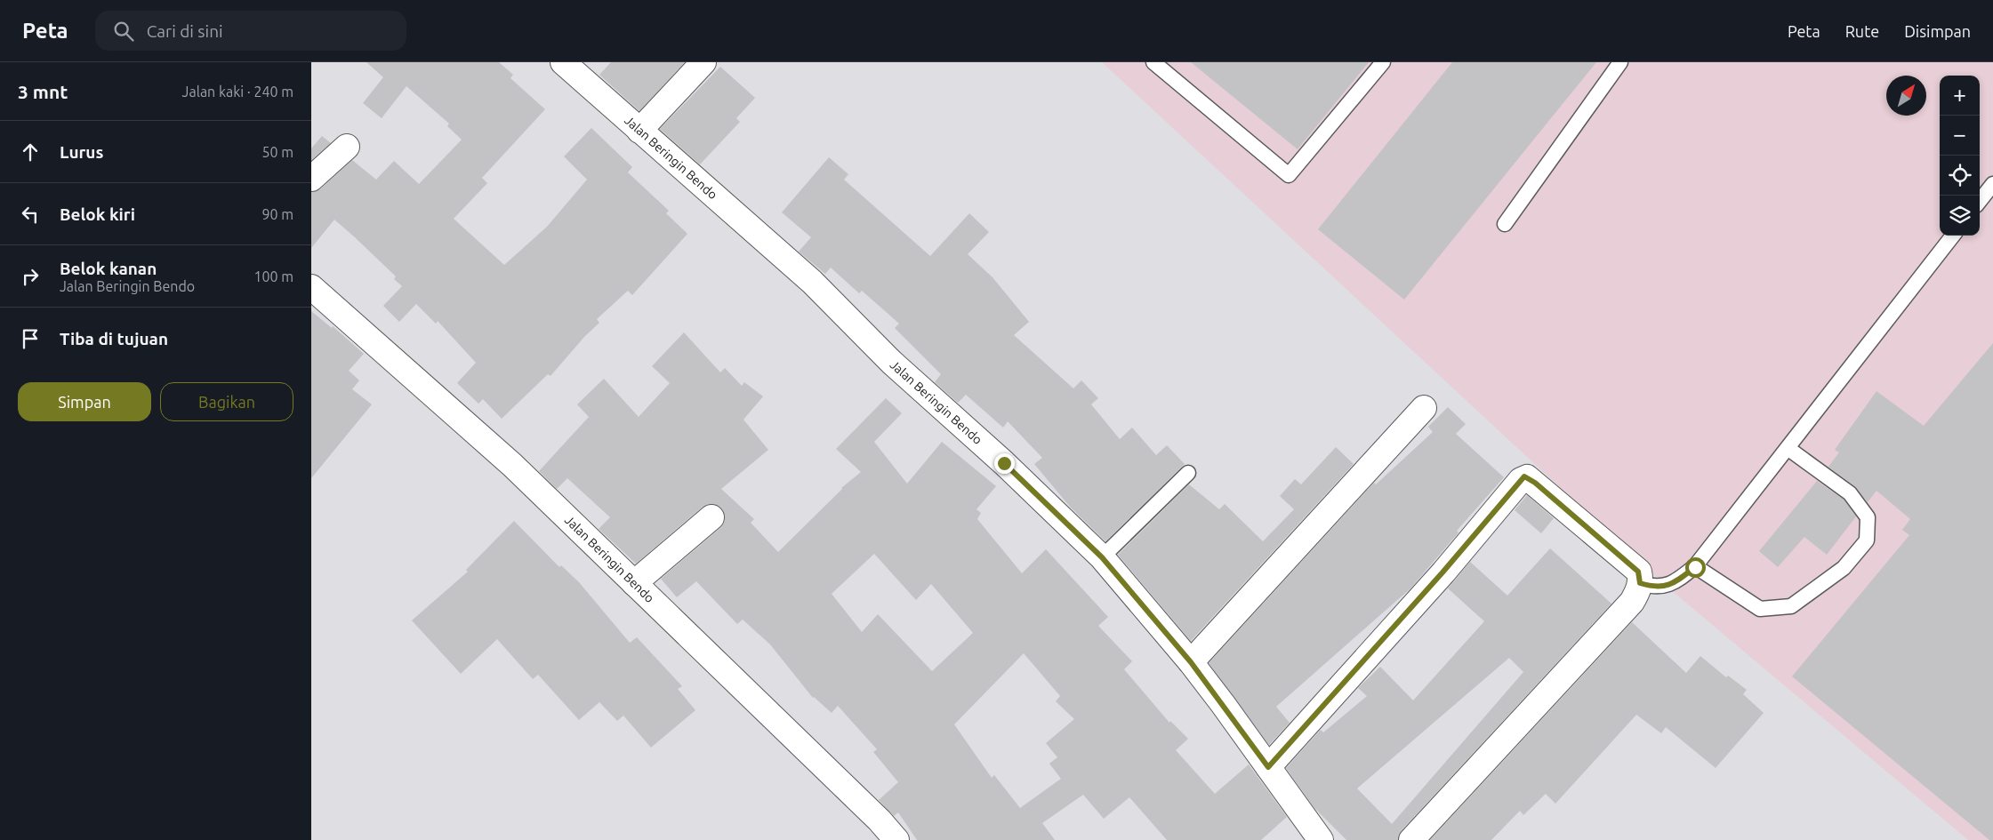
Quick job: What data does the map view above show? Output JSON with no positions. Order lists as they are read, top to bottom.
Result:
{
  "streets": {
    "street": ["Jalan Beringin Bendo"]
  },
  "north": "top right",
  "page": {
    "header": "Peta",
    "search": "Cari di sini",
    "nav": ["Peta", "Rute", "Disimpan"],
    "heading": ["3 mnt", "Jalan kaki · 240 m"],
    "map_buttons": ["+", "−"],
    "list": [
      ["Lurus", "50 m"],
      ["Belok kiri", "90 m"],
      ["Belok kanan", "Jalan Beringin Bendo", "100 m"],
      "Tiba di tujuan"
    ],
    "buttons": ["Simpan", "Bagikan"]
  }
}
